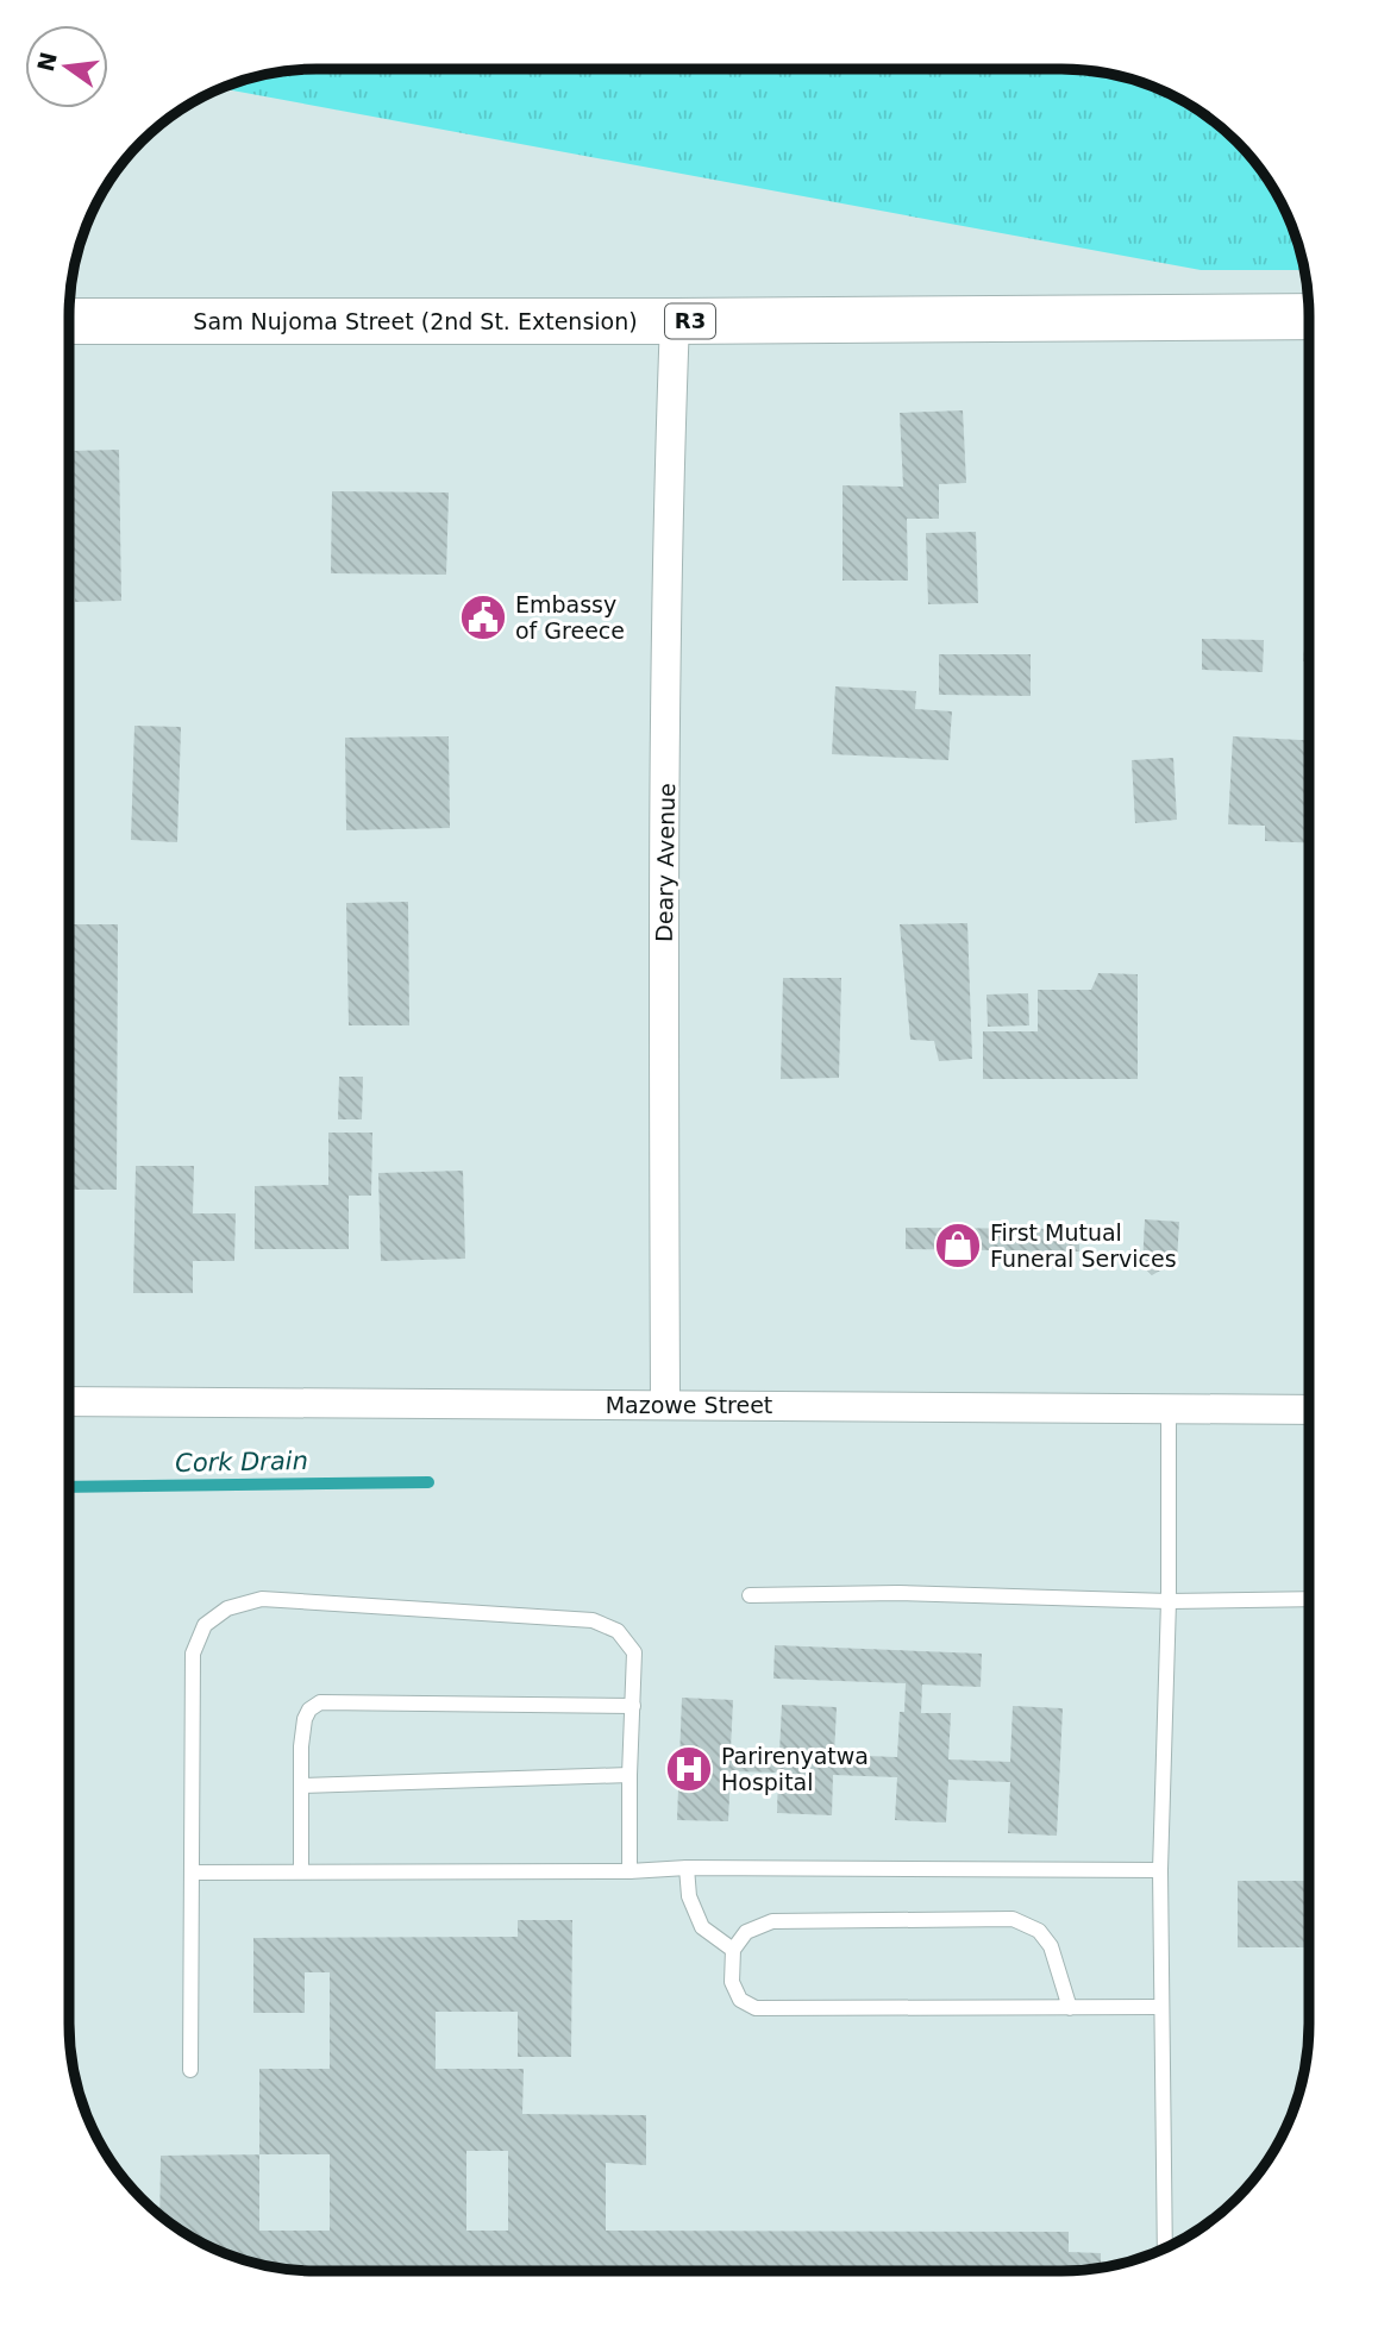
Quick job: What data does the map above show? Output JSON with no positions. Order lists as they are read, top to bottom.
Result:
{
  "streets": {
    "highway": ["Sam Nujoma Street (2nd St. Extension)", "R3"],
    "street": ["Deary Avenue", "Mazowe Street"]
  },
  "crossings": [
    ["Sam Nujoma Street (2nd St. Extension)", "Deary Avenue"],
    ["Deary Avenue", "Mazowe Street"]
  ],
  "water": ["Cork Drain"],
  "places": {
    "public building": ["Embassy of Greece"],
    "shop": ["First Mutual Funeral Services"],
    "hospital": ["Parirenyatwa Hospital"]
  },
  "north": "left"
}
